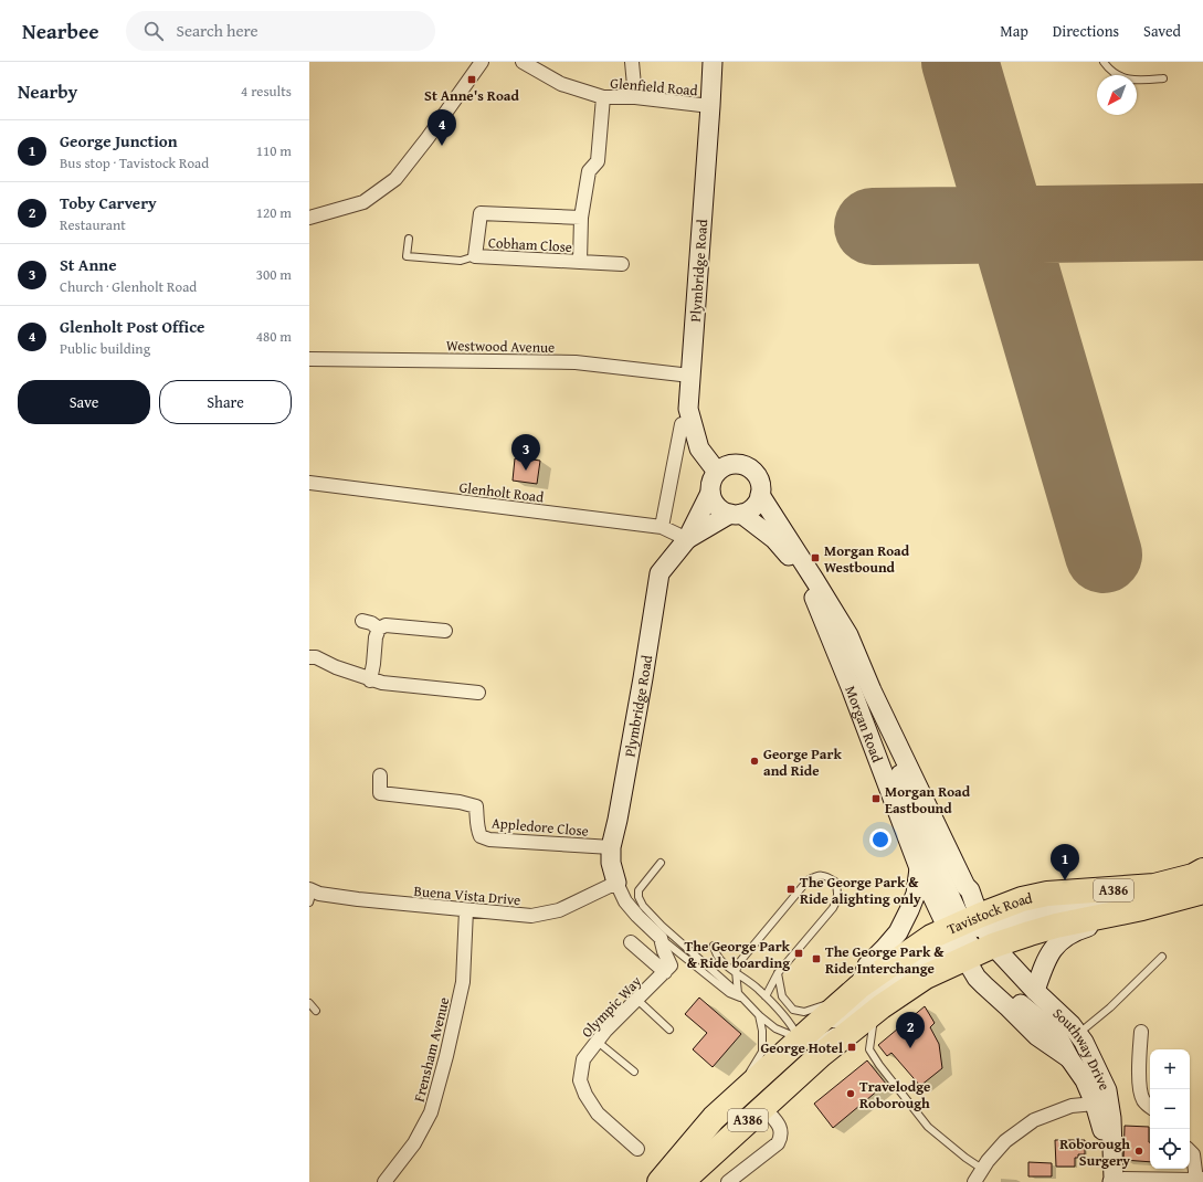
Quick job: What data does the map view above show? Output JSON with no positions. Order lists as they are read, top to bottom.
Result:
{
  "streets": {
    "highway": ["A386", "Tavistock Road"],
    "main road": ["Plymbridge Road", "Morgan Road", "Southway Drive"],
    "street": [
      "Glenfield Road",
      "Cobham Close",
      "Westwood Avenue",
      "Glenholt Road",
      "Appledore Close",
      "Buena Vista Drive",
      "Olympic Way",
      "Frensham Avenue"
    ]
  },
  "crossings": [
    ["Glenfield Road", "Cobham Close"],
    ["Glenfield Road", "Plymbridge Road"],
    ["Plymbridge Road", "Westwood Avenue"],
    ["Plymbridge Road", "Glenholt Road"],
    ["Plymbridge Road", "Morgan Road"],
    ["Plymbridge Road", "Appledore Close"],
    ["Plymbridge Road", "Buena Vista Drive"],
    ["Morgan Road", "Tavistock Road"],
    ["Morgan Road", "Southway Drive"],
    ["Buena Vista Drive", "Frensham Avenue"],
    ["Tavistock Road", "Southway Drive"]
  ],
  "places": {
    "transit": [
      "St Anne's Road",
      "Morgan Road Westbound",
      "Morgan Road Eastbound",
      "The George Park & Ride alighting only",
      "The George Park & Ride boarding",
      "The George Park & Ride Interchange",
      "George Hotel"
    ],
    "other": ["George Park and Ride", "Travelodge Roborough", "Roborough Surgery"]
  },
  "north": "bottom left",
  "page": {
    "header": "Nearbee",
    "search": "Search here",
    "nav": ["Map", "Directions", "Saved"],
    "heading": ["Nearby", "4 results"],
    "pins": [
      "4",
      "3",
      "1",
      "2"
    ],
    "list": [
      {
        "mark": "1",
        "name": "George Junction",
        "note": "Bus stop · Tavistock Road",
        "value": "110 m"
      },
      {
        "mark": "2",
        "name": "Toby Carvery",
        "note": "Restaurant",
        "value": "120 m"
      },
      {
        "mark": "3",
        "name": "St Anne",
        "note": "Church · Glenholt Road",
        "value": "300 m"
      },
      {
        "mark": "4",
        "name": "Glenholt Post Office",
        "note": "Public building",
        "value": "480 m"
      }
    ],
    "buttons": ["Save", "Share"],
    "map_buttons": ["+", "−"]
  }
}
